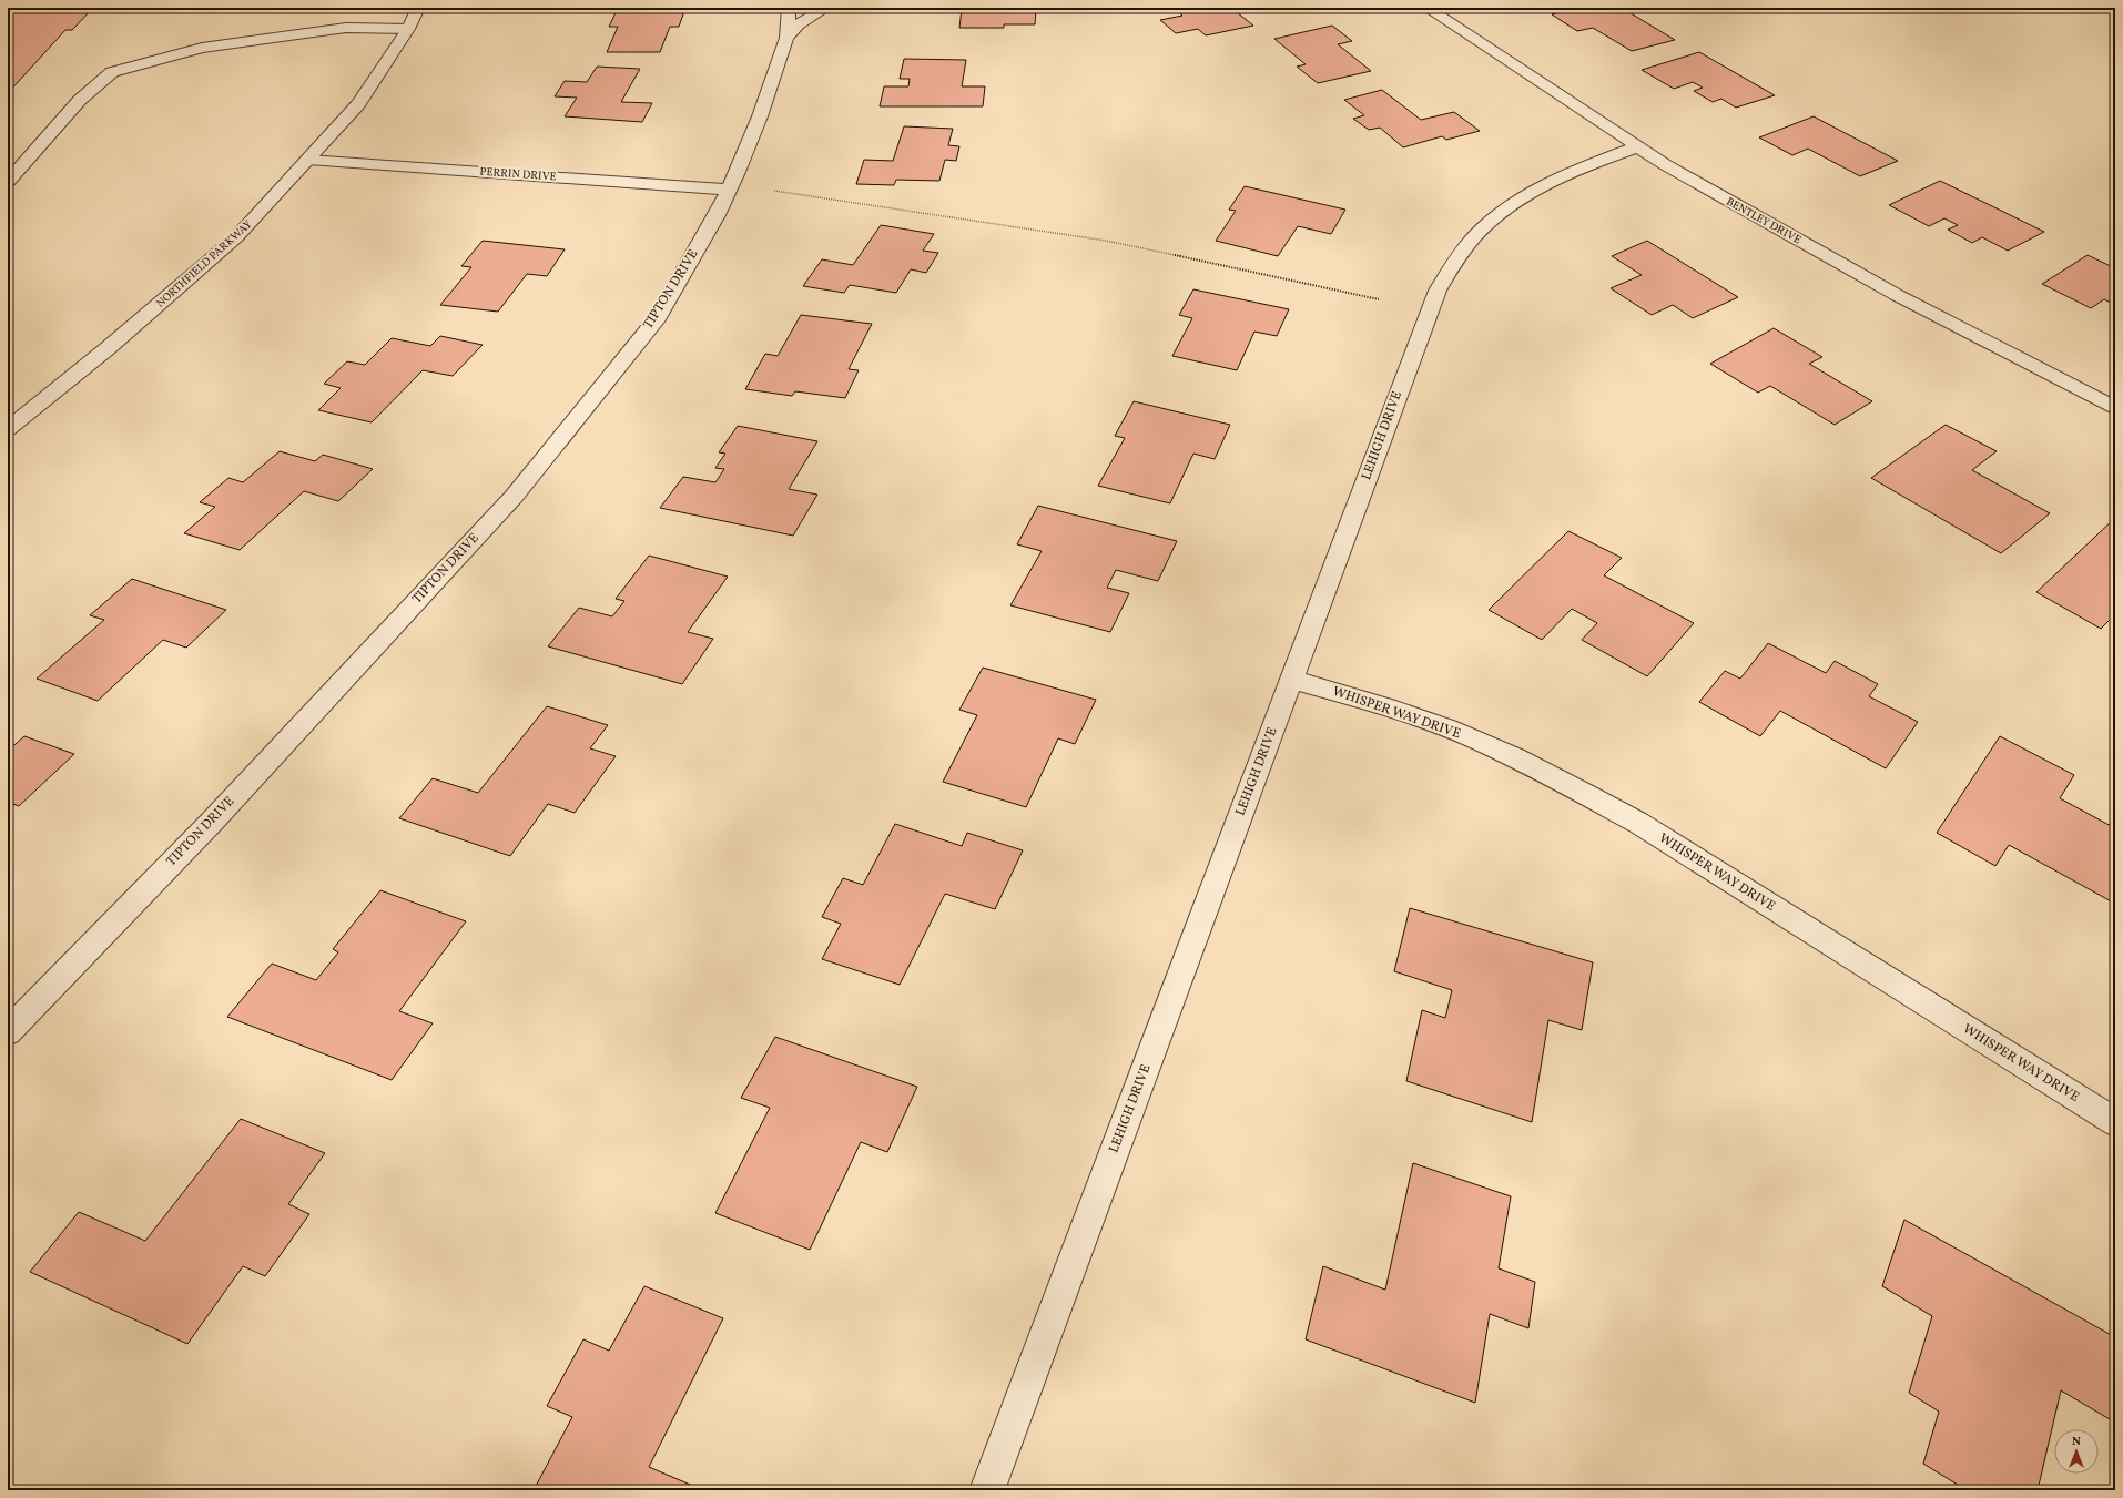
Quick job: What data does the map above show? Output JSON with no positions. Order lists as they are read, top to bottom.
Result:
{
  "streets": {
    "street": [
      "PERRIN DRIVE",
      "BENTLEY DRIVE",
      "NORTHFIELD PARKWAY",
      "TIPTON DRIVE",
      "LEHIGH DRIVE",
      "WHISPER WAY DRIVE"
    ]
  },
  "crossings": [
    ["PERRIN DRIVE", "NORTHFIELD PARKWAY"],
    ["PERRIN DRIVE", "TIPTON DRIVE"],
    ["BENTLEY DRIVE", "LEHIGH DRIVE"],
    ["LEHIGH DRIVE", "WHISPER WAY DRIVE"]
  ],
  "north": "top"
}
